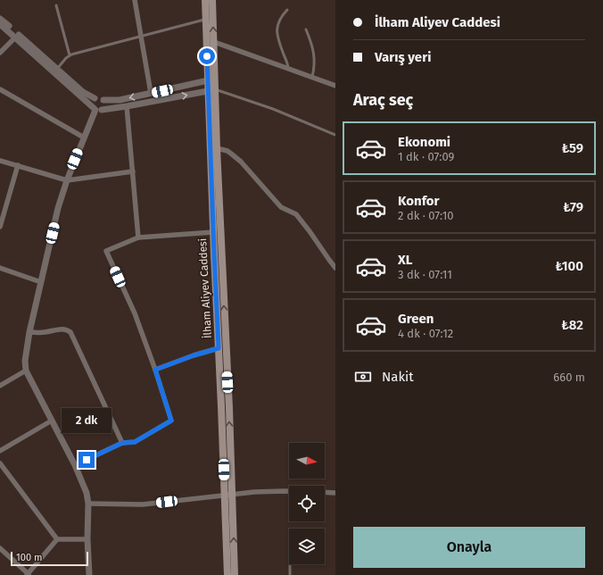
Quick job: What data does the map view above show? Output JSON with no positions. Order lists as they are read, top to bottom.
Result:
{
  "streets": {
    "main road": ["İlham Aliyev Caddesi"]
  },
  "scale_bar": "100 m",
  "north": "right",
  "page": {
    "banner": ["İlham Aliyev Caddesi", "Varış yeri"],
    "heading": "Araç seç",
    "list": [
      {
        "name": "Ekonomi",
        "note": "1 dk · 07:09",
        "value": "₺59"
      },
      {
        "name": "Konfor",
        "note": "2 dk · 07:10",
        "value": "₺79"
      },
      {
        "name": "XL",
        "note": "3 dk · 07:11",
        "value": "₺100"
      },
      {
        "name": "Green",
        "note": "4 dk · 07:12",
        "value": "₺82"
      }
    ],
    "pay": ["Nakit", "660 m"],
    "bubble": "2 dk",
    "buttons": "Onayla",
    "scale": "100 m"
  }
}
